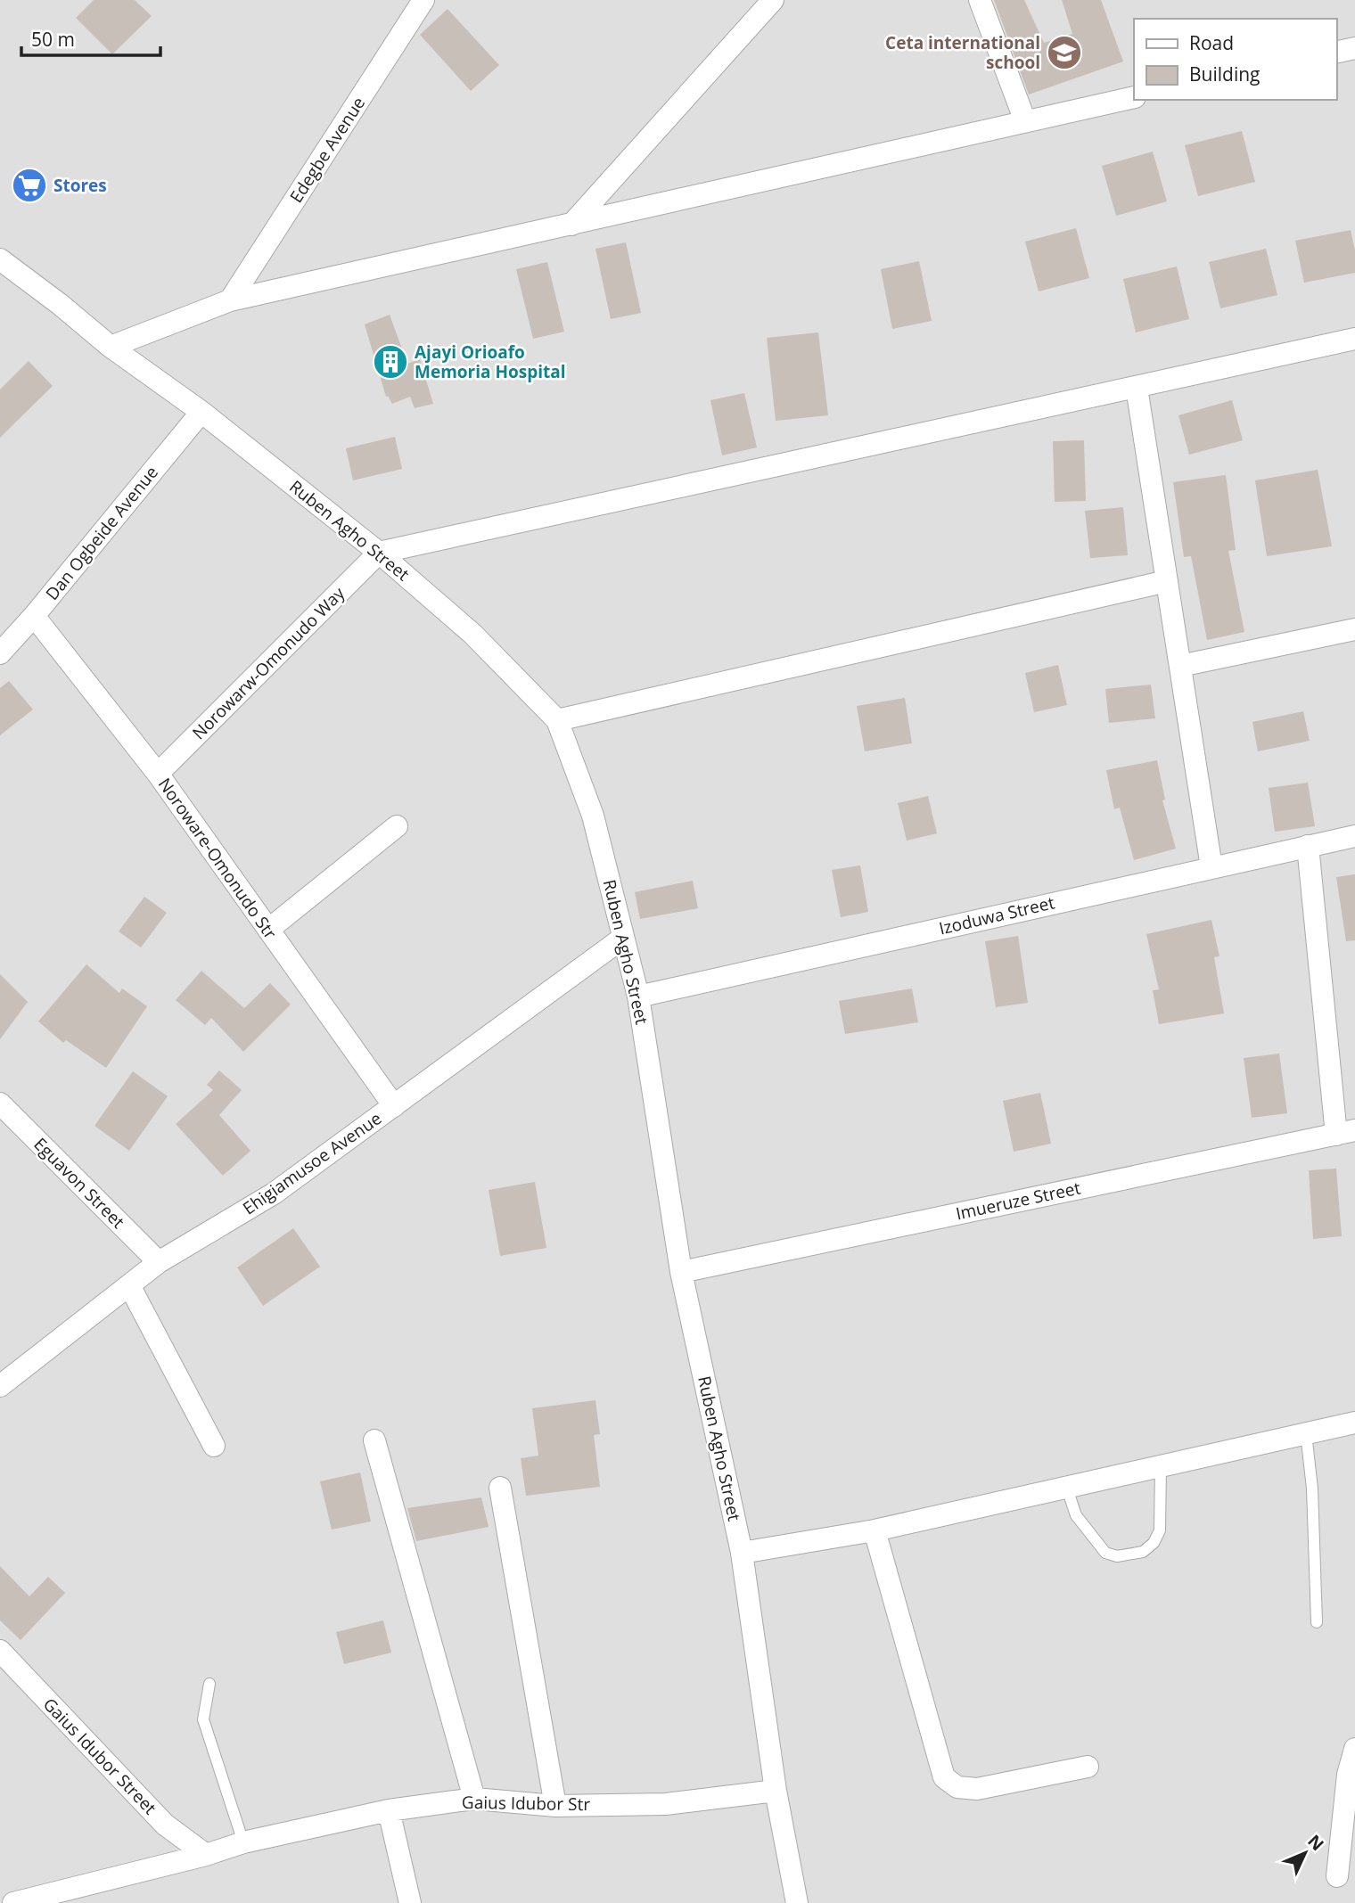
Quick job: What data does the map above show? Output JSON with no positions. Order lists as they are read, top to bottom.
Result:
{
  "streets": {
    "street": [
      "Edegbe Avenue",
      "Ruben Agho Street",
      "Dan Ogbeide Avenue",
      "Norowarw-Omonudo Way",
      "Noroware-Omonudo Str",
      "Izoduwa Street",
      "Ehigiamusoe Avenue",
      "Eguavon Street",
      "Imueruze Street",
      "Gaius Idubor Street",
      "Gaius Idubor Str"
    ]
  },
  "crossings": [
    ["Ruben Agho Street", "Dan Ogbeide Avenue"],
    ["Ruben Agho Street", "Norowarw-Omonudo Way"],
    ["Ruben Agho Street", "Izoduwa Street"],
    ["Ruben Agho Street", "Ehigiamusoe Avenue"],
    ["Ruben Agho Street", "Imueruze Street"],
    ["Ruben Agho Street", "Gaius Idubor Str"],
    ["Dan Ogbeide Avenue", "Noroware-Omonudo Str"],
    ["Norowarw-Omonudo Way", "Noroware-Omonudo Str"],
    ["Noroware-Omonudo Str", "Ehigiamusoe Avenue"],
    ["Ehigiamusoe Avenue", "Eguavon Street"],
    ["Gaius Idubor Street", "Gaius Idubor Str"]
  ],
  "places": {
    "school or university": ["Ceta international school"],
    "supermarket": ["Stores"],
    "building": ["Ajayi Orioafo Memoria Hospital"]
  },
  "legend": ["Road", "Building"],
  "scale_bar": "50 m",
  "north": "top right"
}
